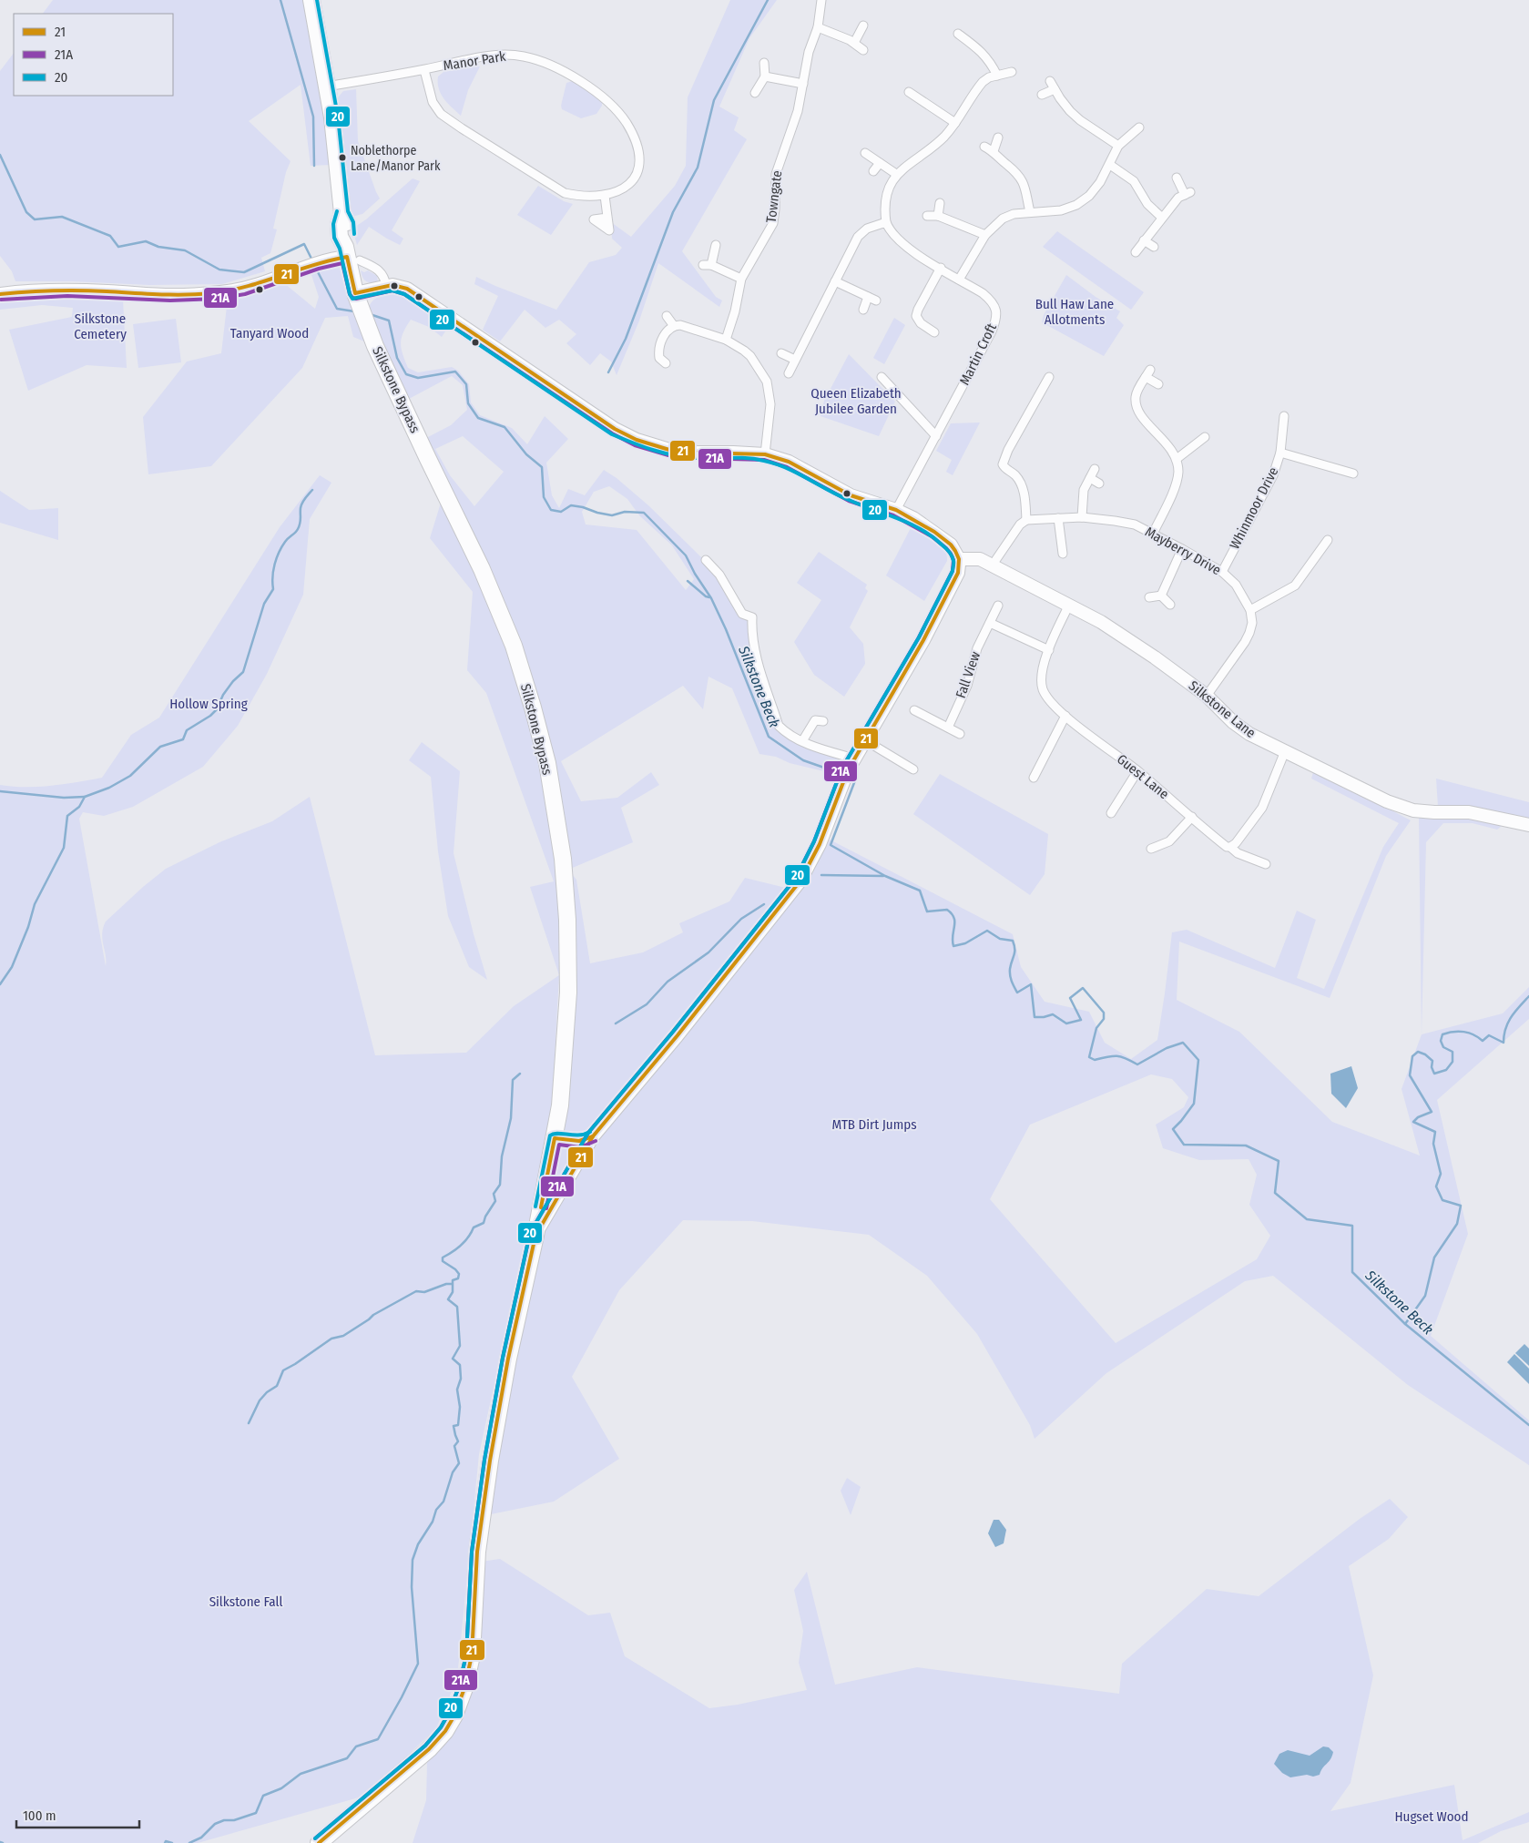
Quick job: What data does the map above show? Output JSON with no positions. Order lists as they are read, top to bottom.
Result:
{
  "streets": {
    "highway": ["Silkstone Bypass"],
    "street": [
      "Manor Park",
      "Towngate",
      "Martin Croft",
      "Whinmoor Drive",
      "Mayberry Drive",
      "Fall View",
      "Silkstone Lane",
      "Guest Lane"
    ]
  },
  "crossings": [
    ["Manor Park", "Silkstone Bypass"],
    ["Whinmoor Drive", "Mayberry Drive"],
    ["Silkstone Lane", "Guest Lane"]
  ],
  "water": ["Silkstone Beck"],
  "parks": [
    "Bull Haw Lane Allotments",
    "Silkstone Cemetery",
    "Tanyard Wood",
    "Queen Elizabeth Jubilee Garden",
    "Hollow Spring",
    "MTB Dirt Jumps",
    "Silkstone Fall",
    "Hugset Wood"
  ],
  "places": ["Noblethorpe Lane/Manor Park"],
  "lines": ["transit line 20", "transit line 21", "transit line 21A"],
  "legend": ["21", "21A", "20"],
  "scale_bar": "100 m"
}
